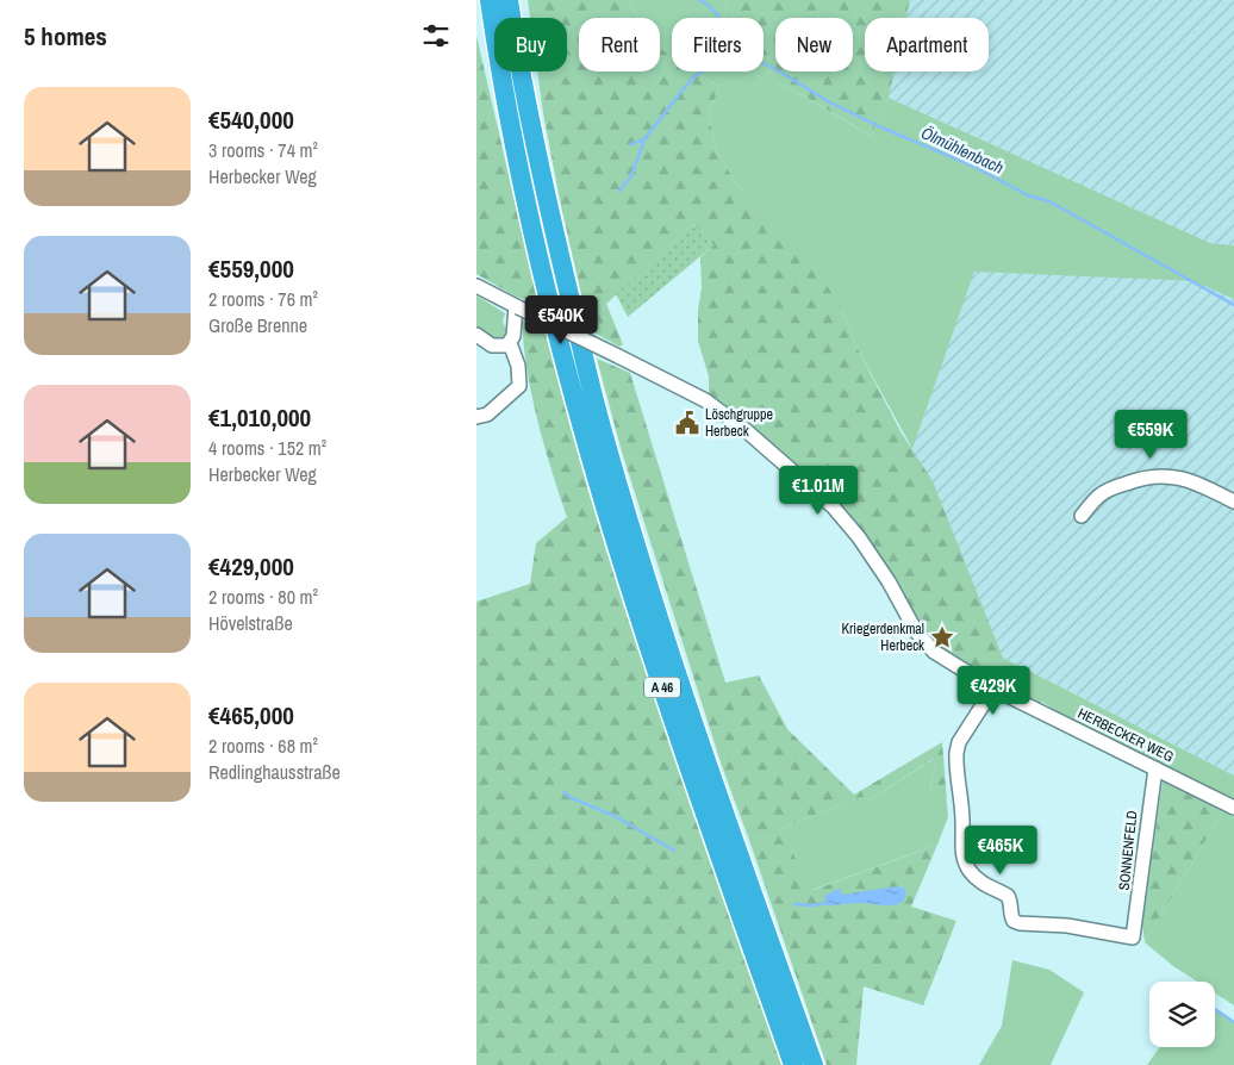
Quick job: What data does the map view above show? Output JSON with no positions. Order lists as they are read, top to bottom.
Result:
{
  "streets": {
    "highway": ["A 46"],
    "street": ["HERBECKER WEG", "SONNENFELD"]
  },
  "crossings": [
    ["HERBECKER WEG", "SONNENFELD"]
  ],
  "water": ["Ölmühlenbach"],
  "places": {
    "public building": ["Löschgruppe Herbeck"],
    "place": ["Kriegerdenkmal Herbeck"]
  },
  "page": {
    "heading": "5 homes",
    "chip": [
      "Buy",
      "Rent",
      "Filters",
      "New",
      "Apartment"
    ],
    "list": [
      {
        "name": "€540,000",
        "note": "3 rooms · 74 m² · Herbecker Weg"
      },
      {
        "name": "€559,000",
        "note": "2 rooms · 76 m² · Große Brenne"
      },
      {
        "name": "€1,010,000",
        "note": "4 rooms · 152 m² · Herbecker Weg"
      },
      {
        "name": "€429,000",
        "note": "2 rooms · 80 m² · Hövelstraße"
      },
      {
        "name": "€465,000",
        "note": "2 rooms · 68 m² · Redlinghausstraße"
      }
    ],
    "price": [
      "€540K",
      "€559K",
      "€1.01M",
      "€429K",
      "€465K"
    ]
  }
}
